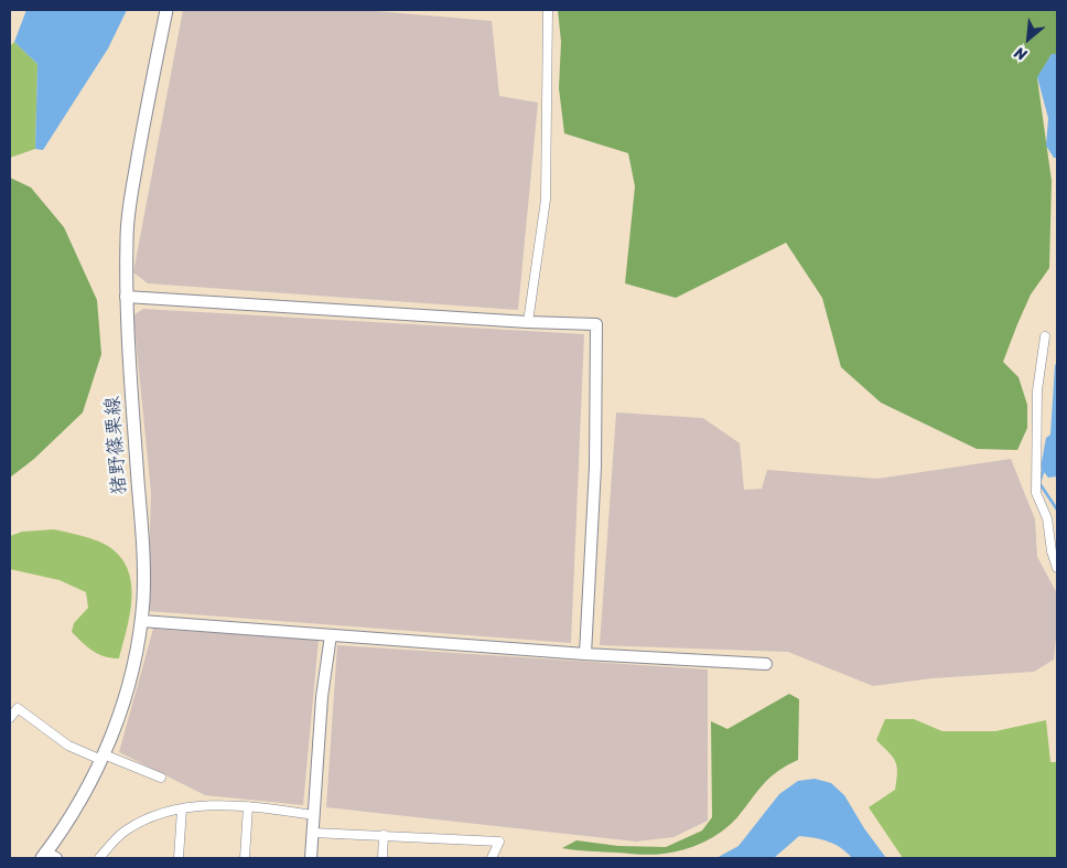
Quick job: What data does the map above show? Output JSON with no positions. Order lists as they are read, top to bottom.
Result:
{
  "streets": {
    "main road": ["猪野篠栗線"]
  },
  "north": "bottom left"
}
